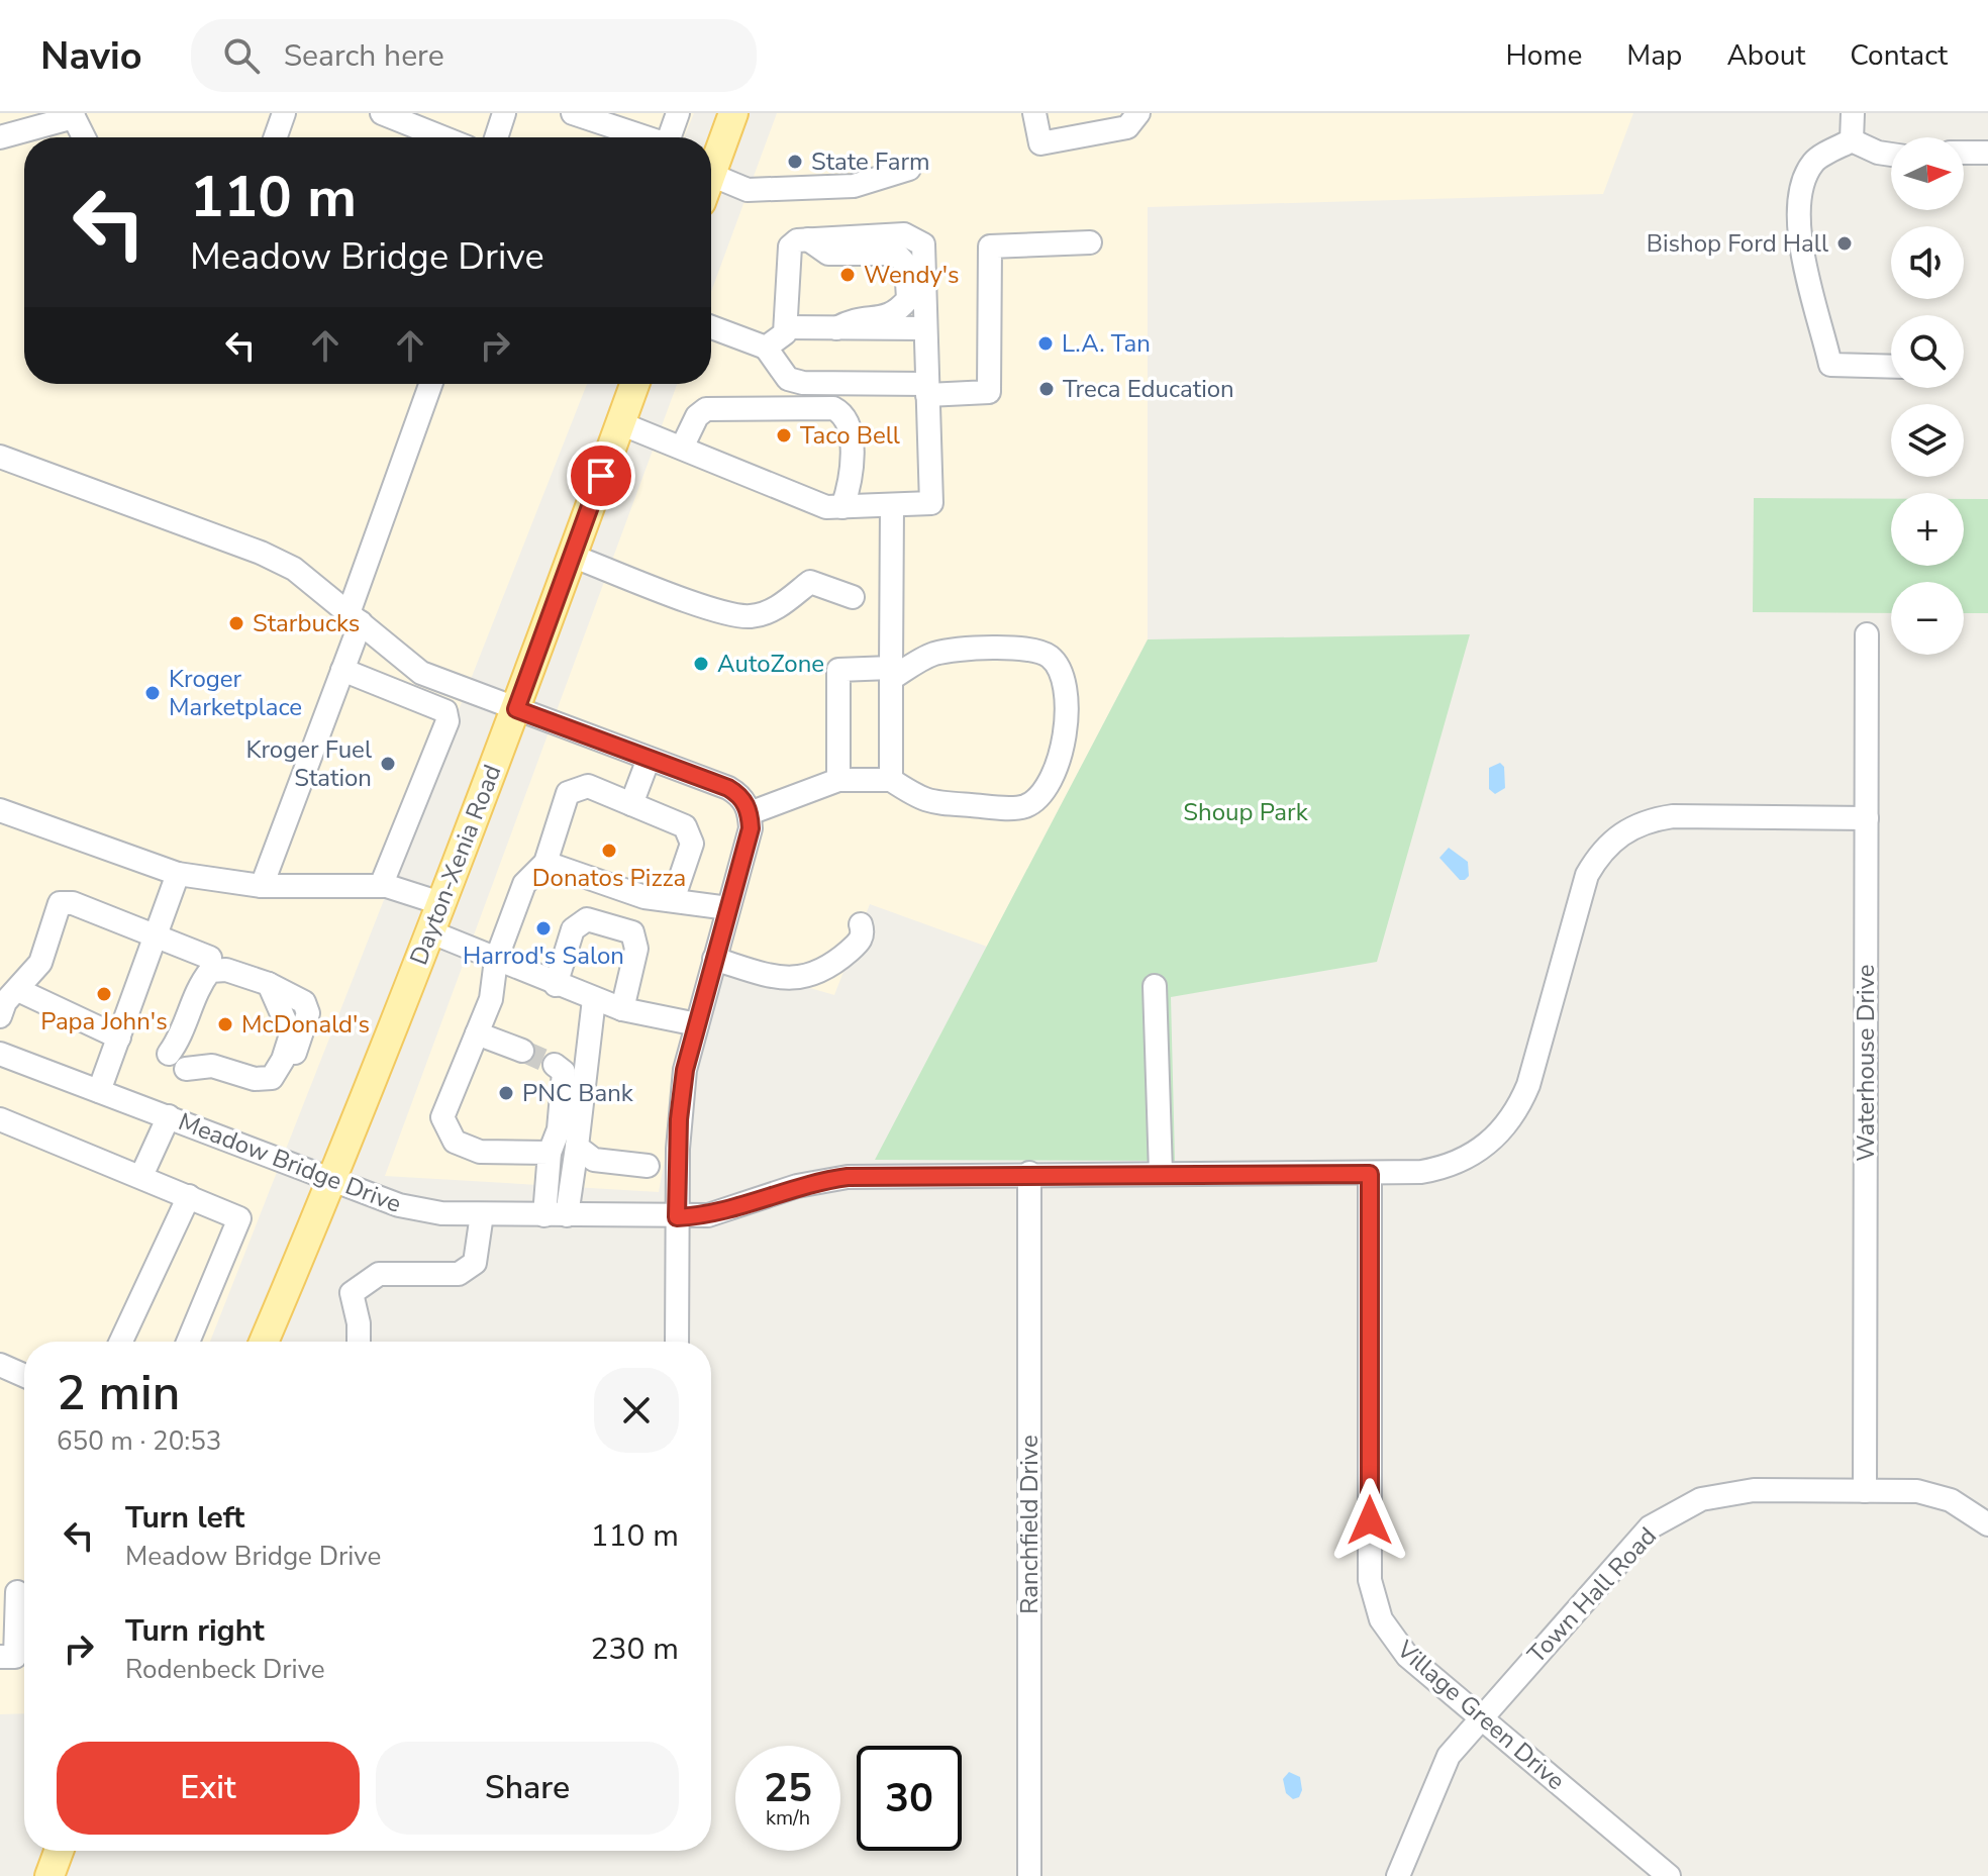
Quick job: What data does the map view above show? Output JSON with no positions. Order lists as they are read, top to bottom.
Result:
{
  "streets": {
    "main road": ["Dayton-Xenia Road"],
    "street": [
      "Waterhouse Drive",
      "Meadow Bridge Drive",
      "Ranchfield Drive",
      "Town Hall Road",
      "Village Green Drive"
    ]
  },
  "crossings": [
    ["Dayton-Xenia Road", "Meadow Bridge Drive"],
    ["Waterhouse Drive", "Meadow Bridge Drive"],
    ["Waterhouse Drive", "Town Hall Road"],
    ["Meadow Bridge Drive", "Ranchfield Drive"],
    ["Meadow Bridge Drive", "Village Green Drive"],
    ["Town Hall Road", "Village Green Drive"]
  ],
  "parks": ["Shoup Park"],
  "places": [
    "State Farm",
    "Bishop Ford Hall",
    "Wendy's",
    "L.A. Tan",
    "Treca Education",
    "Taco Bell",
    "Starbucks",
    "AutoZone",
    "Kroger Marketplace",
    "Kroger Fuel Station",
    "Donatos Pizza",
    "Harrod's Salon",
    "Papa John's",
    "McDonald's",
    "PNC Bank"
  ],
  "north": "right",
  "page": {
    "header": "Navio",
    "search": "Search here",
    "nav": [
      "Home",
      "Map",
      "About",
      "Contact"
    ],
    "map_buttons": ["+", "−"],
    "turn": ["110 m", "Meadow Bridge Drive"],
    "heading": ["2 min", "650 m · 20:53"],
    "list": [
      {
        "name": "Turn left",
        "note": "Meadow Bridge Drive",
        "value": "110 m"
      },
      {
        "name": "Turn right",
        "note": "Rodenbeck Drive",
        "value": "230 m"
      }
    ],
    "buttons": ["Exit", "Share"],
    "speed": "25 km/h",
    "limit": "30"
  }
}
